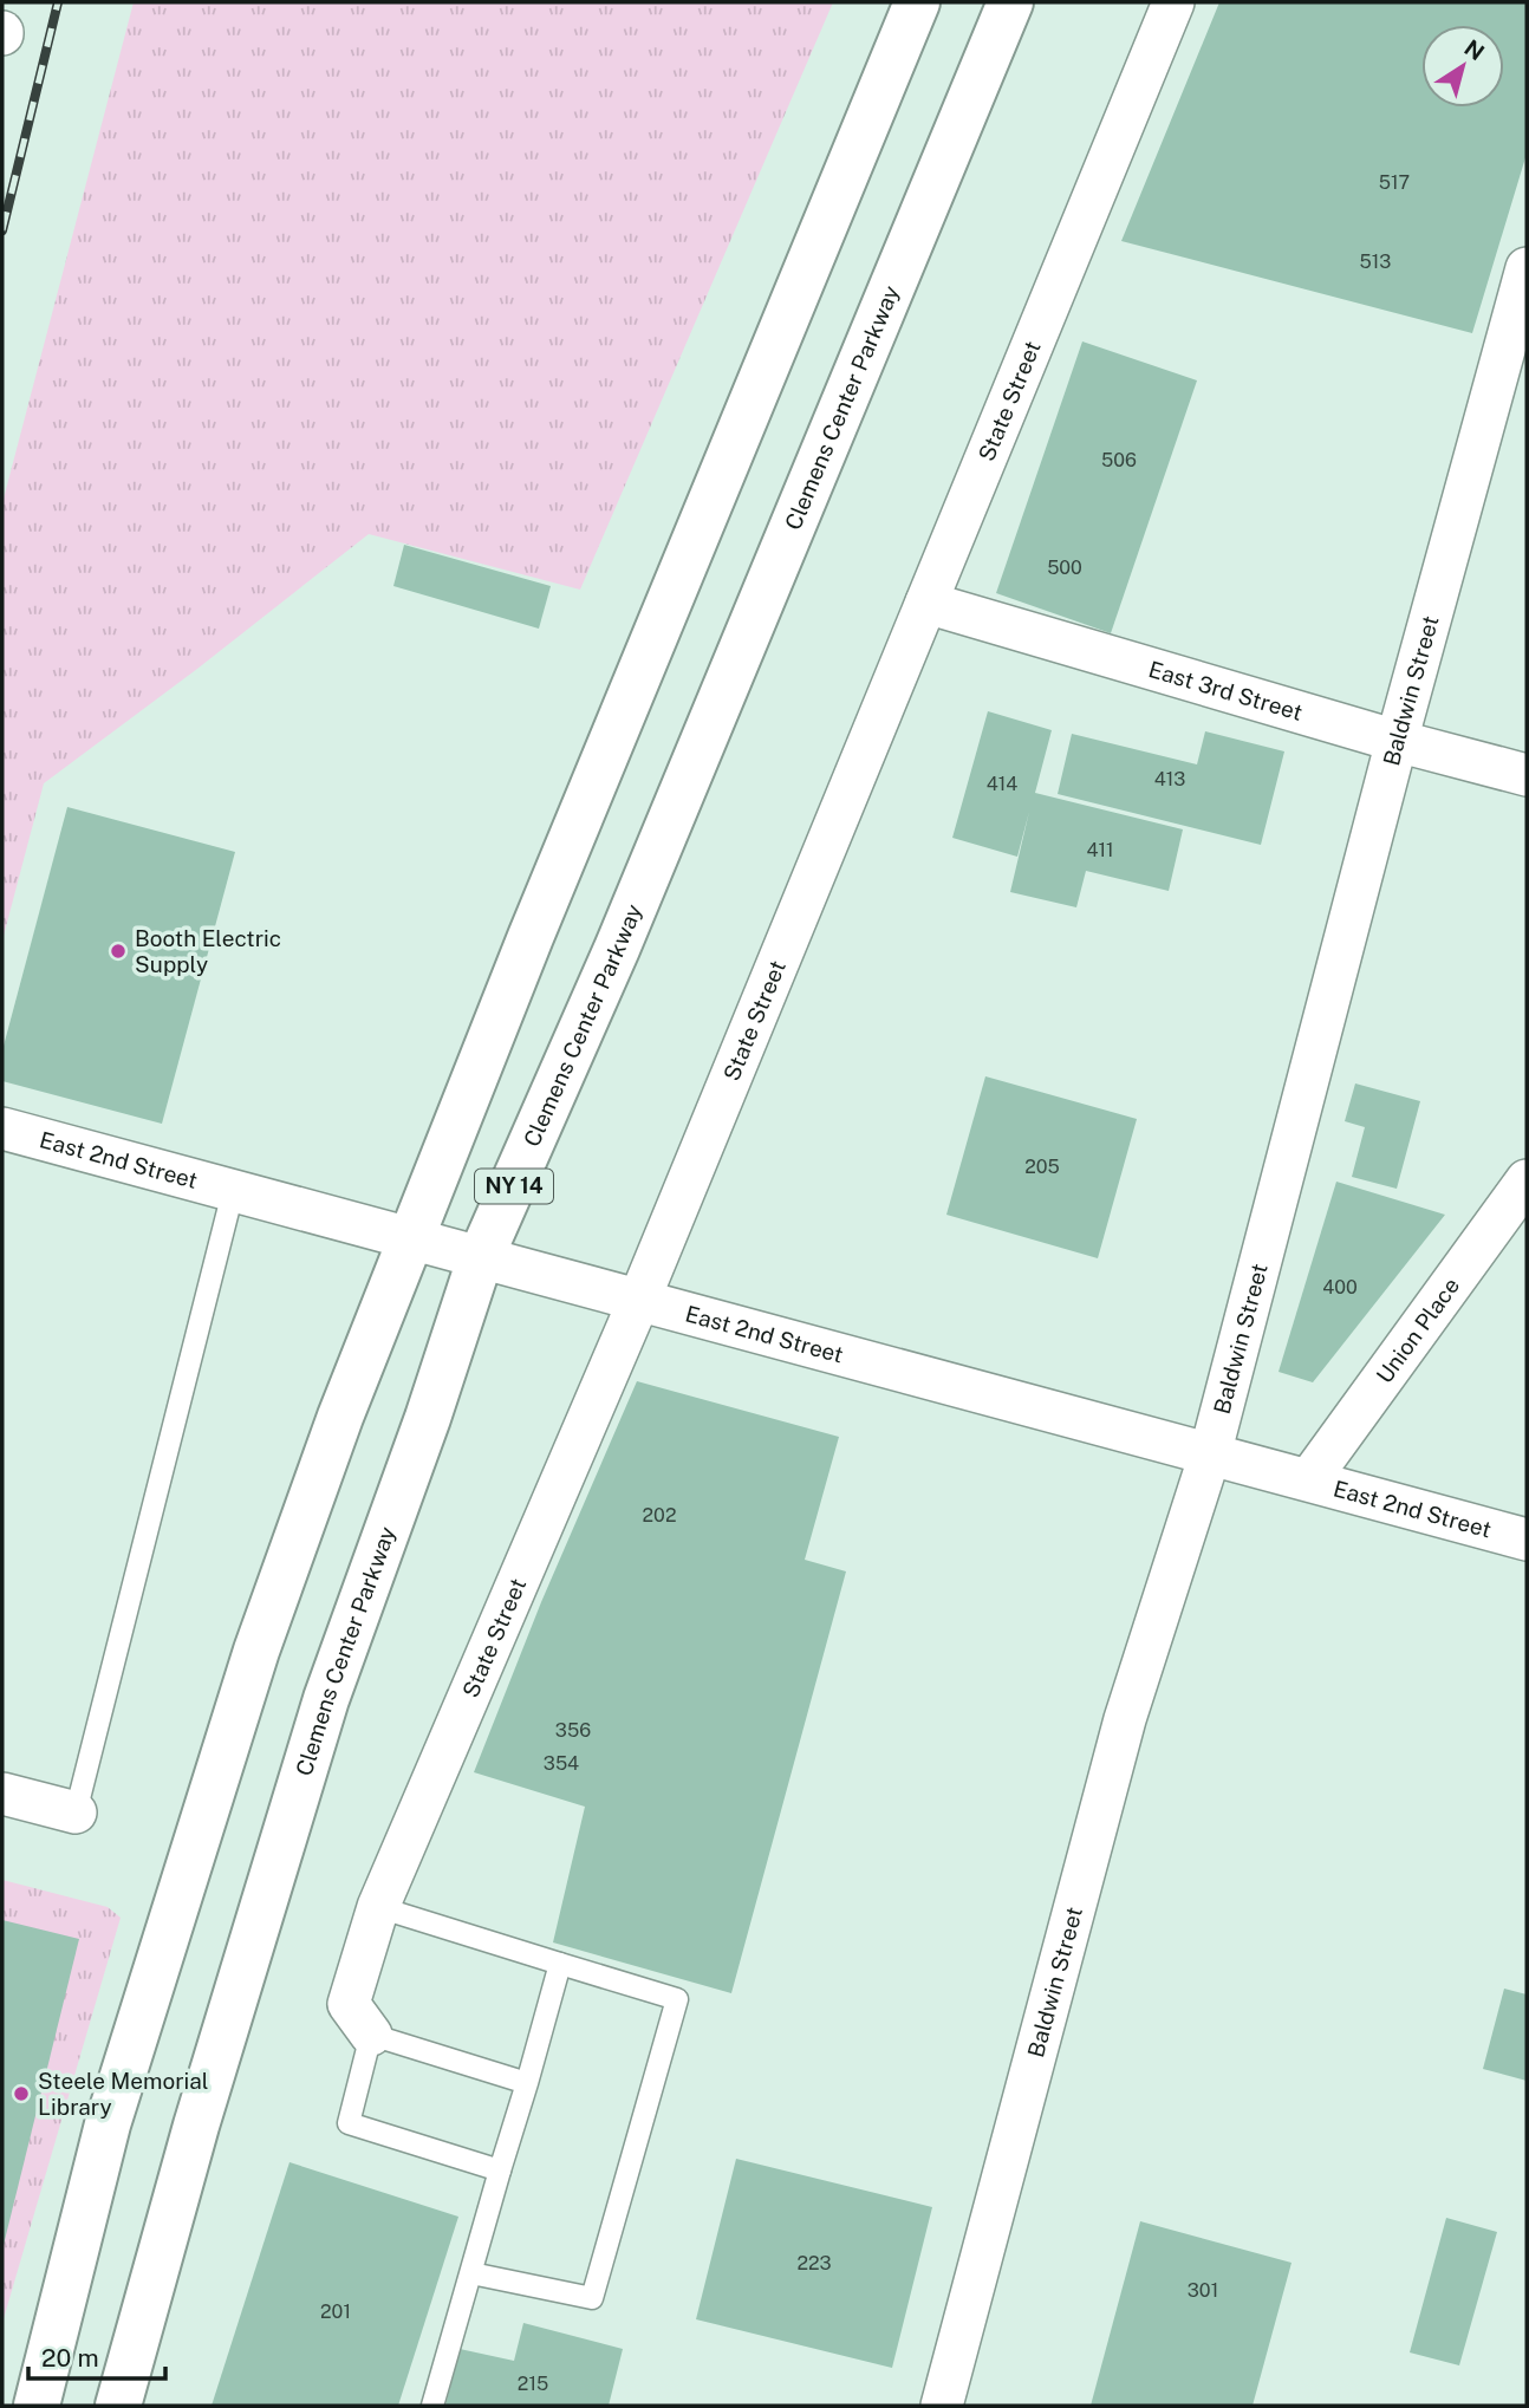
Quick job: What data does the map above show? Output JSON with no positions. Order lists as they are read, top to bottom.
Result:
{
  "streets": {
    "main road": ["Clemens Center Parkway", "NY 14"],
    "street": [
      "State Street",
      "East 3rd Street",
      "Baldwin Street",
      "East 2nd Street",
      "Union Place"
    ]
  },
  "crossings": [
    ["State Street", "East 3rd Street"],
    ["State Street", "East 2nd Street"],
    ["Clemens Center Parkway", "East 2nd Street"],
    ["East 3rd Street", "Baldwin Street"],
    ["Baldwin Street", "East 2nd Street"],
    ["East 2nd Street", "Union Place"]
  ],
  "places": ["Booth Electric Supply", "Steele Memorial Library"],
  "house_numbers": [
    "517",
    "513",
    "506",
    "500",
    "413",
    "414",
    "411",
    "205",
    "400",
    "202",
    "356",
    "354",
    "223",
    "301",
    "201",
    "215"
  ],
  "scale_bar": "20 m",
  "north": "top right"
}
